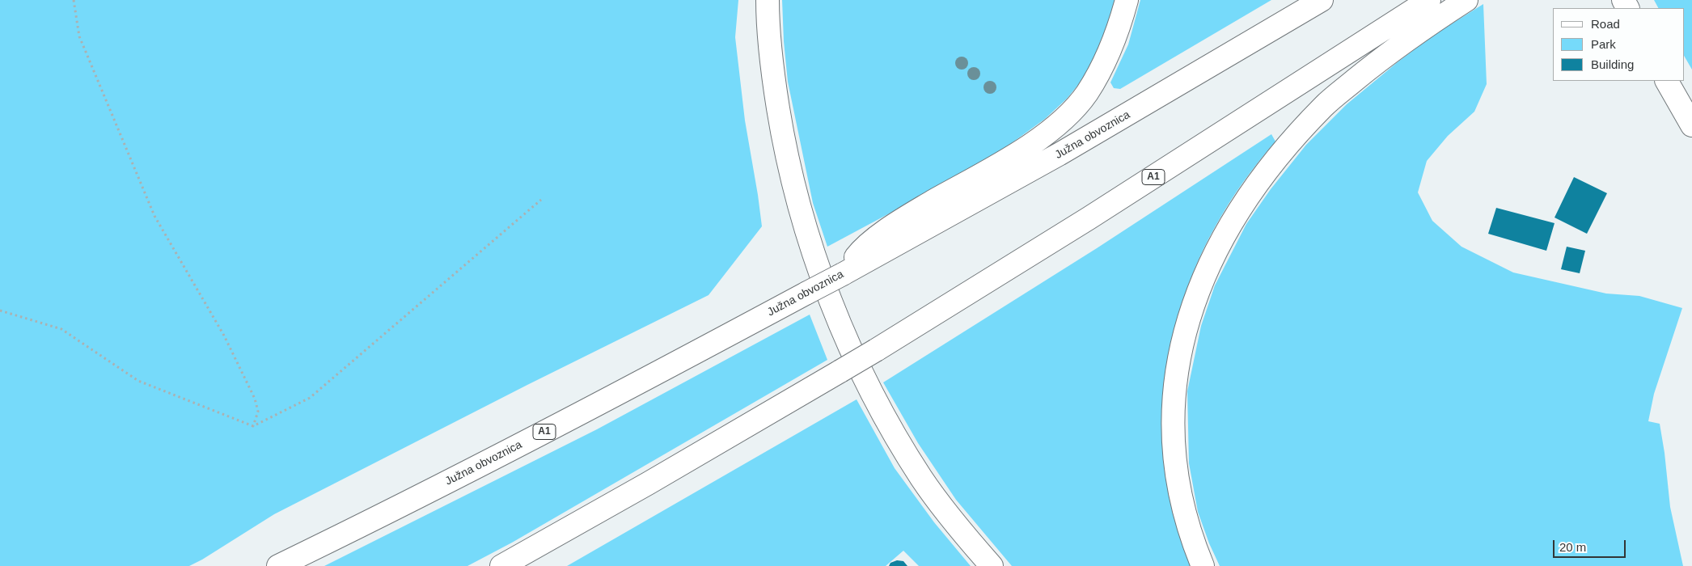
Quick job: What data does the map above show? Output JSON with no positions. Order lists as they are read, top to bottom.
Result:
{
  "streets": {
    "main road": ["Južna obvoznica", "A1"]
  },
  "legend": ["Road", "Park", "Building"],
  "scale_bar": "20 m"
}
